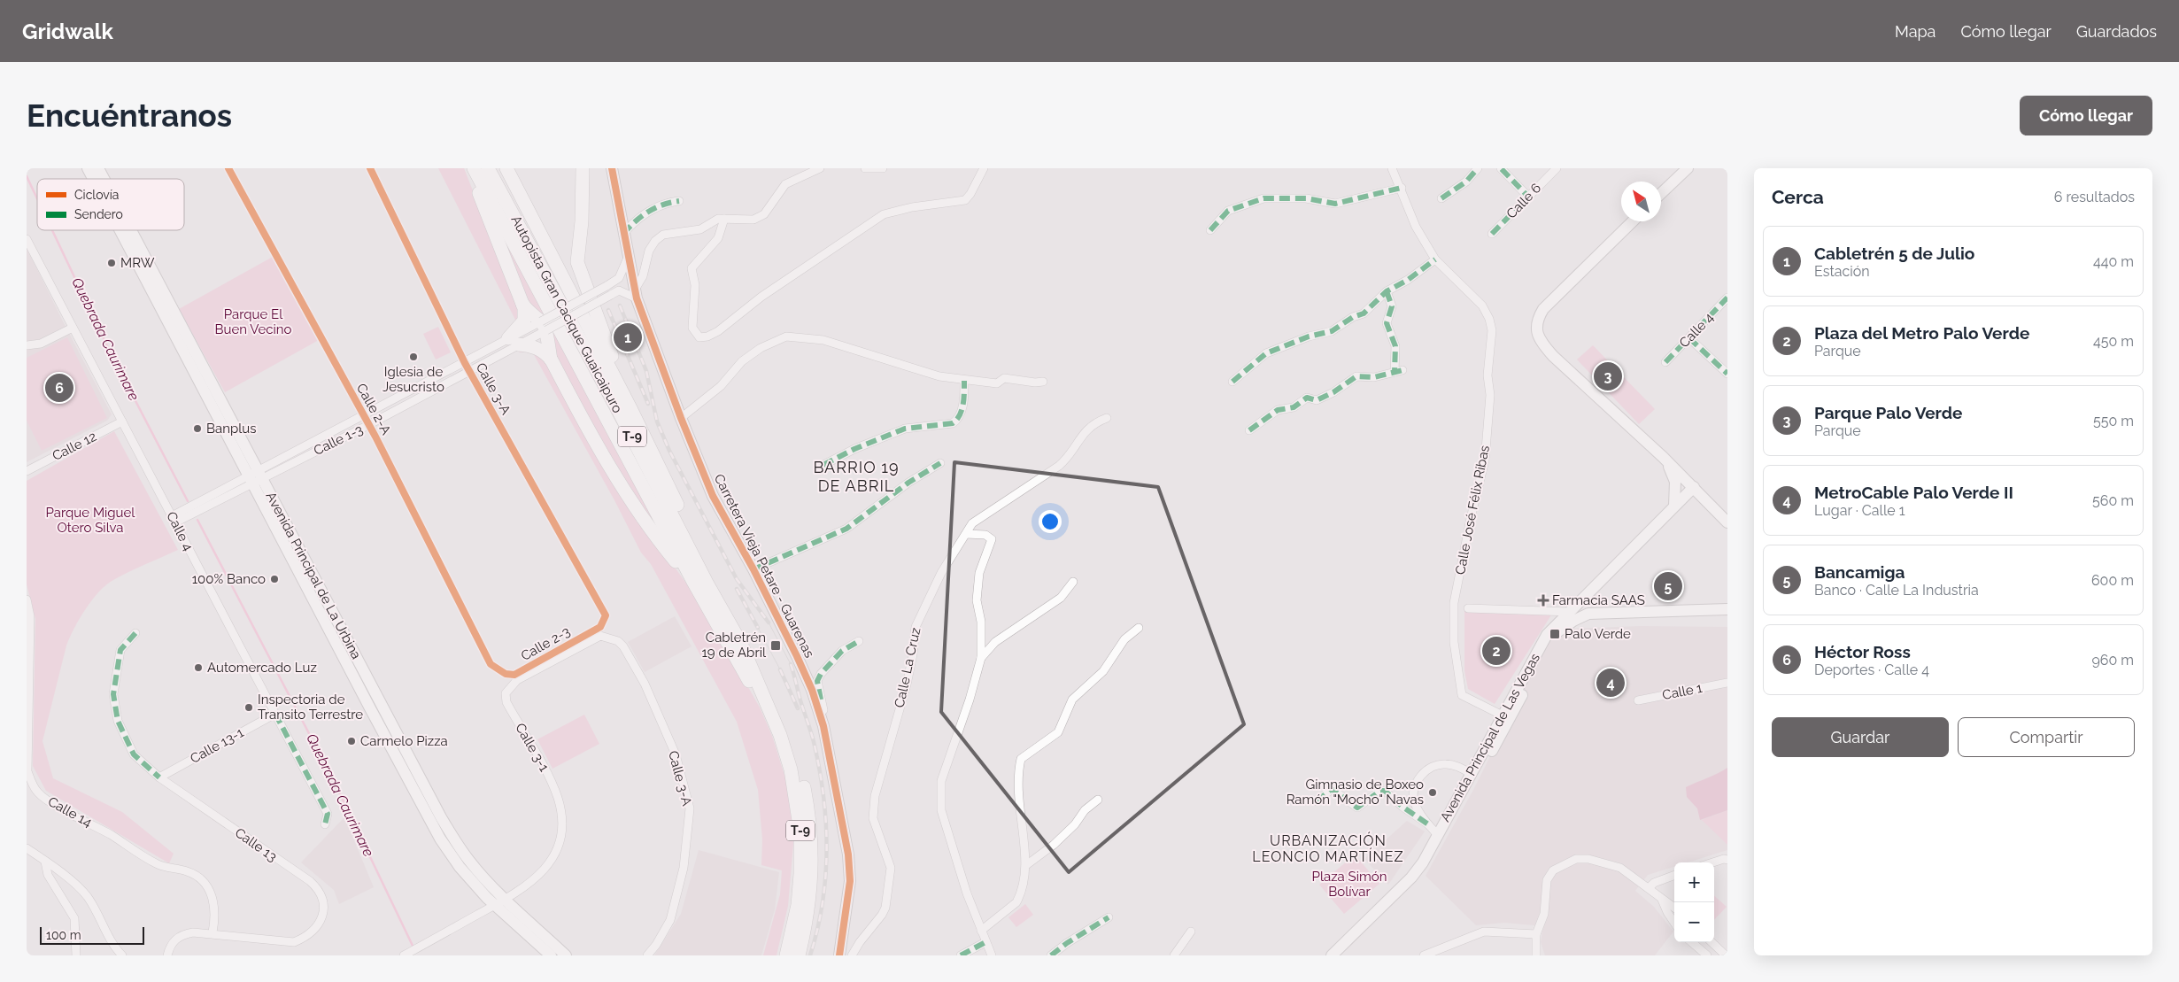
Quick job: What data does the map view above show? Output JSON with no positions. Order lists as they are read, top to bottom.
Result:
{
  "streets": {
    "highway": ["Autopista Gran Cacique Guaicaipuro", "T-9"],
    "street": [
      "Calle 6",
      "Calle 4",
      "Calle 3-A",
      "Calle 2-A",
      "Calle 1-3",
      "Calle 12",
      "Calle José Félix Ribas",
      "Carretera Vieja Petare - Guarenas",
      "Avenida Principal de La Urbina",
      "Calle 2-3",
      "Calle La Cruz",
      "Calle 1",
      "Avenida Principal de Las Vegas",
      "Calle 13-1",
      "Calle 3-1",
      "Calle 14",
      "Calle 13"
    ]
  },
  "crossings": [
    ["Calle 4", "Calle 1-3"],
    ["Calle 4", "Calle 12"],
    ["Calle 4", "Calle 13-1"],
    ["Calle 3-A", "Calle 1-3"],
    ["Calle 3-A", "Calle 2-3"],
    ["Calle 3-A", "Calle 3-1"],
    ["Calle 2-A", "Calle 1-3"],
    ["Calle 2-A", "Calle 2-3"],
    ["Calle 1-3", "Avenida Principal de La Urbina"],
    ["Calle José Félix Ribas", "Avenida Principal de Las Vegas"],
    ["Avenida Principal de La Urbina", "Calle 3-1"],
    ["Calle 13-1", "Calle 13"],
    ["Calle 14", "Calle 13"]
  ],
  "districts": ["BARRIO 19 DE ABRIL", "URBANIZACIÓN LEONCIO MARTÍNEZ"],
  "water": ["Quebrada Caurimare"],
  "parks": ["Parque El Buen Vecino", "Parque Miguel Otero Silva", "Plaza Simón Bolívar"],
  "places": {
    "other": [
      "MRW",
      "Iglesia de Jesucristo",
      "Banplus",
      "100% Banco",
      "Automercado Luz",
      "Inspectoria de Transito Terrestre",
      "Carmelo Pizza",
      "Gimnasio de Boxeo Ramón \"Mocho\" Navas"
    ],
    "health": ["Farmacia SAAS"],
    "transit": ["Palo Verde", "Cabletrén 19 de Abril"]
  },
  "legend": ["Ciclovía", "Sendero"],
  "scale_bar": "100 m",
  "north": "top left",
  "page": {
    "header": "Gridwalk",
    "nav": ["Mapa", "Cómo llegar", "Guardados"],
    "buttons": [
      "Cómo llegar",
      ["Guardar", "Compartir"]
    ],
    "title": "Encuéntranos",
    "heading": ["Cerca", "6 resultados"],
    "list": [
      {
        "mark": "1",
        "name": "Cabletrén 5 de Julio",
        "note": "Estación",
        "value": "440 m"
      },
      {
        "mark": "2",
        "name": "Plaza del Metro Palo Verde",
        "note": "Parque",
        "value": "450 m"
      },
      {
        "mark": "3",
        "name": "Parque Palo Verde",
        "note": "Parque",
        "value": "550 m"
      },
      {
        "mark": "4",
        "name": "MetroCable Palo Verde II",
        "note": "Lugar · Calle 1",
        "value": "560 m"
      },
      {
        "mark": "5",
        "name": "Bancamiga",
        "note": "Banco · Calle La Industria",
        "value": "600 m"
      },
      {
        "mark": "6",
        "name": "Héctor Ross",
        "note": "Deportes · Calle 4",
        "value": "960 m"
      }
    ],
    "pins": [
      "1",
      "3",
      "6",
      "5",
      "2",
      "4"
    ],
    "map_buttons": ["+", "−"],
    "scale": "100 m"
  }
}
